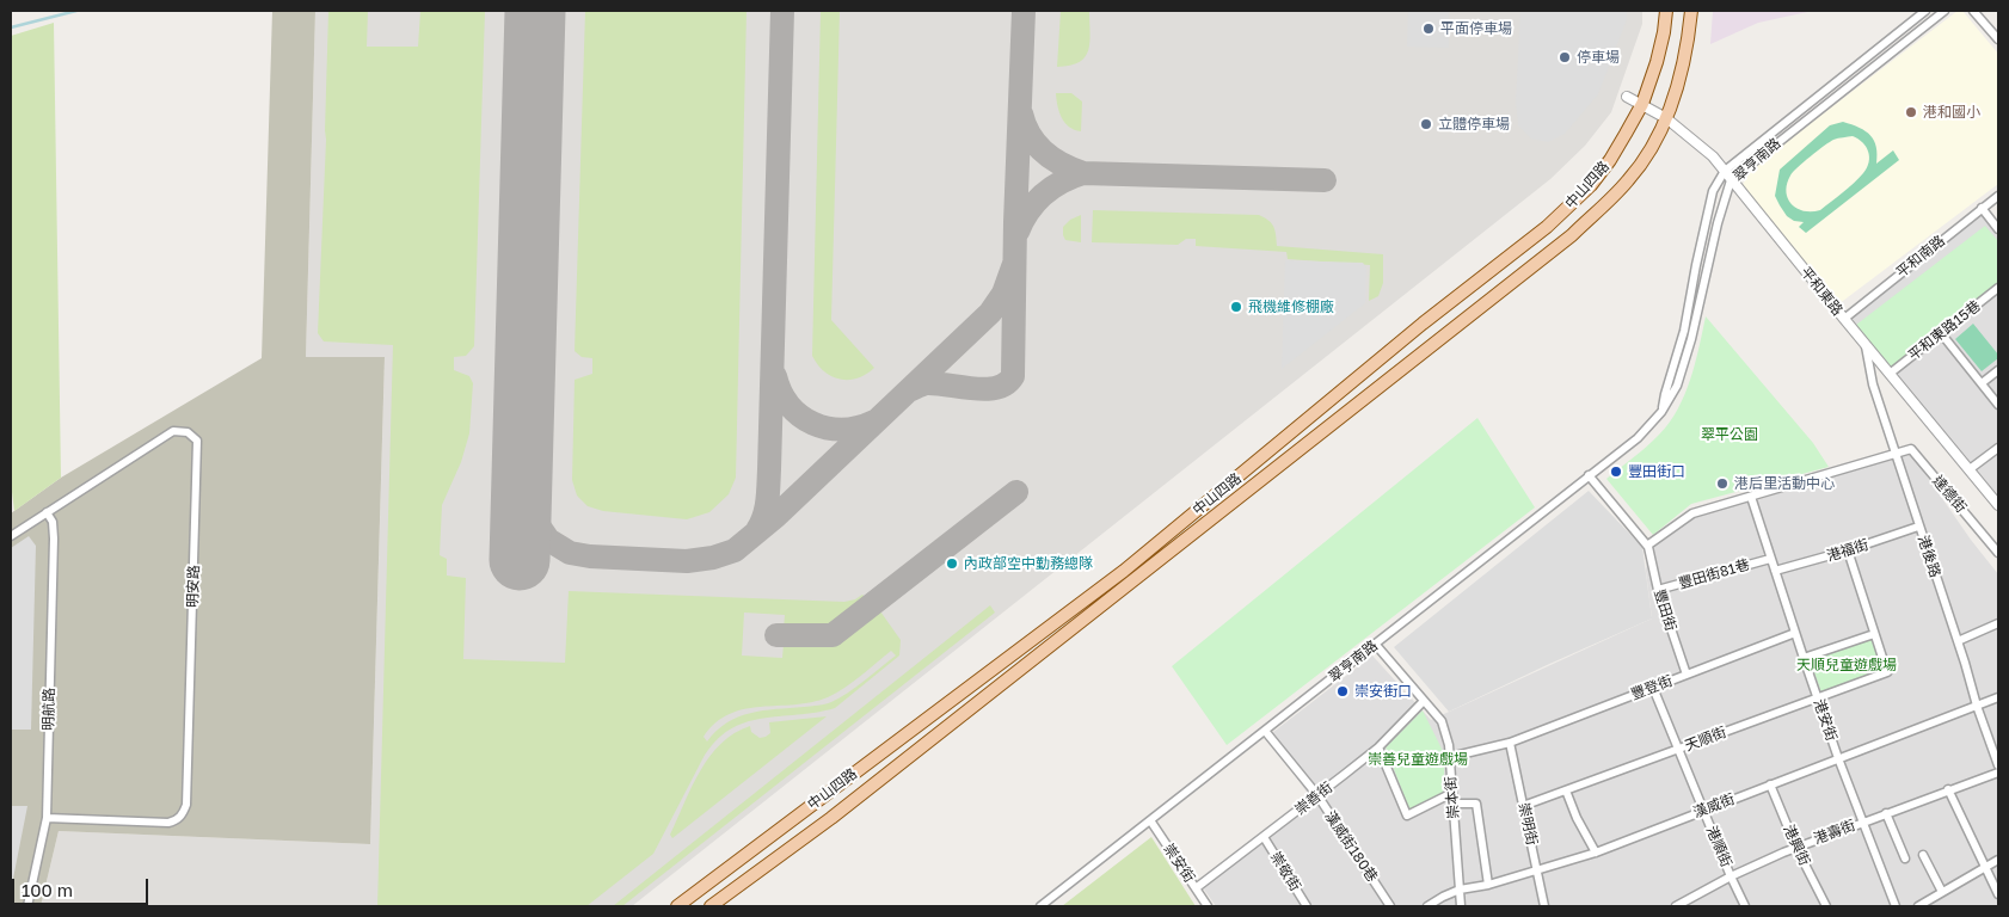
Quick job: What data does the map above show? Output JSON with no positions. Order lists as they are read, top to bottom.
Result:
{
  "streets": {
    "main road": ["中山四路"],
    "street": [
      "翠亨南路",
      "平和南路",
      "平和東路",
      "平和東路15巷",
      "達德街",
      "港福街",
      "港後路",
      "豐田街81巷",
      "明安路",
      "豐田街",
      "豐登街",
      "明航路",
      "港安街",
      "天順街",
      "崇本街",
      "崇善街",
      "漢威街",
      "崇明街",
      "港壽街",
      "港興街",
      "漢威街180巷",
      "港順街",
      "崇安街",
      "崇敬街"
    ]
  },
  "crossings": [
    ["翠亨南路", "平和東路"],
    ["翠亨南路", "豐田街"],
    ["翠亨南路", "崇本街"],
    ["翠亨南路", "漢威街180巷"],
    ["翠亨南路", "崇安街"],
    ["中山四路", "平和東路"],
    ["平和南路", "平和東路"],
    ["平和東路", "平和東路15巷"],
    ["平和東路", "港後路"],
    ["達德街", "港後路"],
    ["港福街", "港後路"],
    ["港福街", "港安街"],
    ["港後路", "漢威街"],
    ["豐田街81巷", "豐田街"],
    ["豐田街81巷", "港安街"],
    ["明安路", "明航路"],
    ["豐田街", "豐登街"],
    ["豐登街", "港安街"],
    ["豐登街", "崇本街"],
    ["豐登街", "崇明街"],
    ["豐登街", "港順街"],
    ["港安街", "天順街"],
    ["港安街", "漢威街"],
    ["港安街", "港壽街"],
    ["天順街", "崇明街"],
    ["天順街", "港順街"],
    ["崇本街", "崇善街"],
    ["崇本街", "漢威街"],
    ["崇善街", "漢威街180巷"],
    ["崇善街", "崇安街"],
    ["崇善街", "崇敬街"],
    ["漢威街", "崇明街"],
    ["漢威街", "港興街"],
    ["漢威街", "港順街"],
    ["港壽街", "港興街"],
    ["港壽街", "港順街"]
  ],
  "parks": ["翠平公園", "天順兒童遊戲場", "崇善兒童遊戲場"],
  "places": [
    "平面停車場",
    "停車場",
    "港和國小",
    "立體停車場",
    "飛機維修棚廠",
    "豐田街口",
    "港后里活動中心",
    "內政部空中勤務總隊",
    "崇安街口"
  ],
  "scale_bar": "100 m"
}
